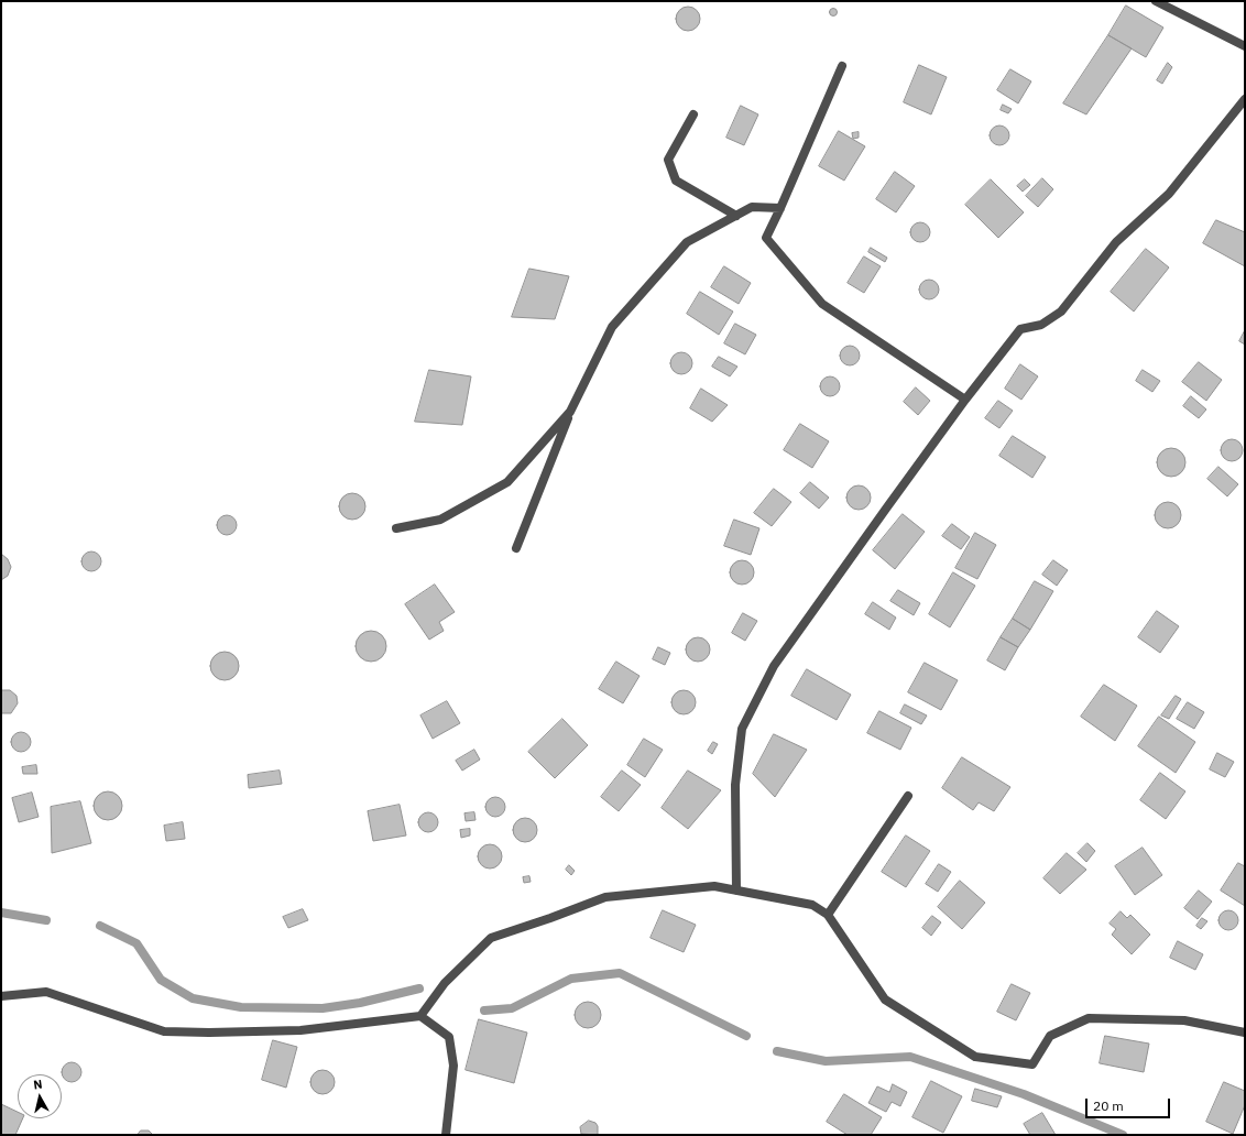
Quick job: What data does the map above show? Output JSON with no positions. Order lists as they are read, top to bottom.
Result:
{
  "scale_bar": "20 m",
  "north": "top"
}
